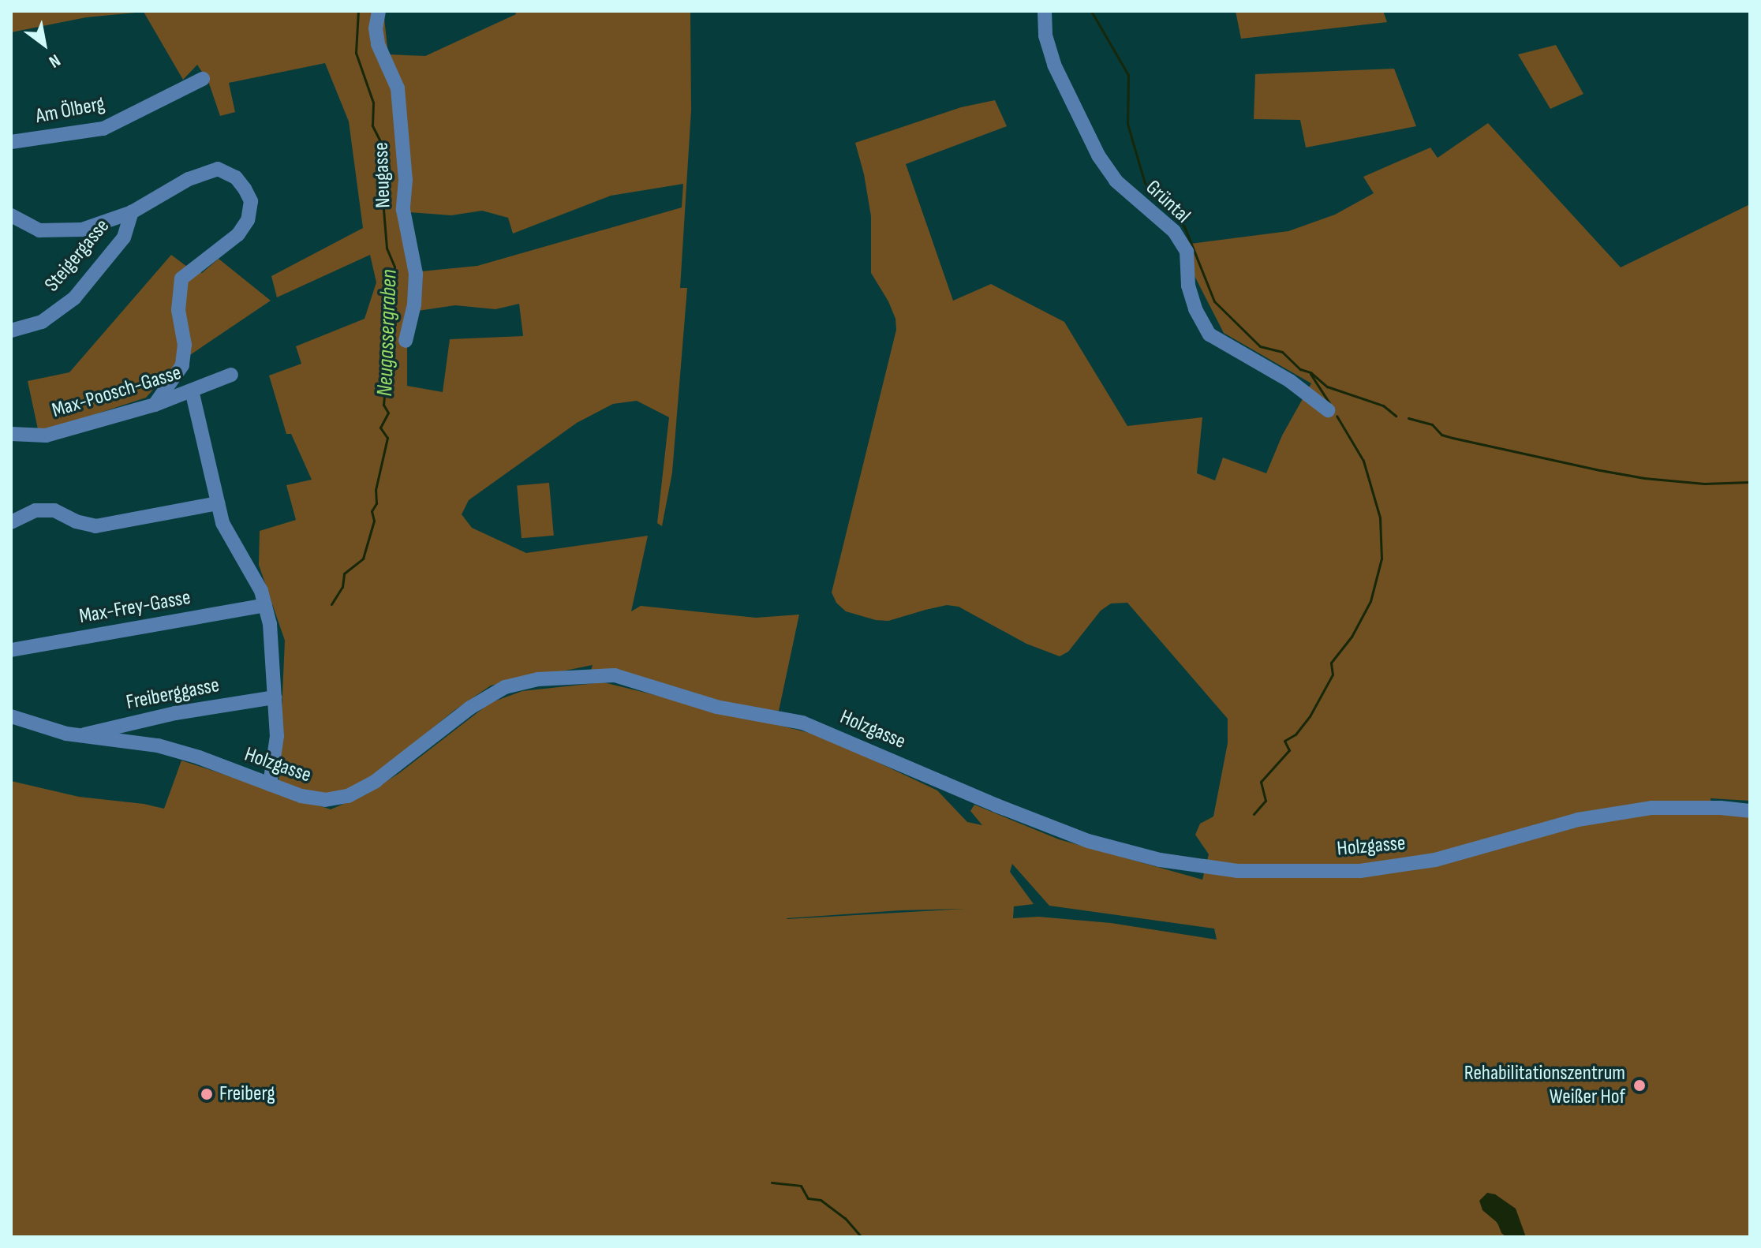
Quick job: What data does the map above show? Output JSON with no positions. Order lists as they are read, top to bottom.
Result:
{
  "streets": {
    "street": [
      "Am Ölberg",
      "Neugasse",
      "Grüntal",
      "Steigergasse",
      "Max-Poosch-Gasse",
      "Max-Frey-Gasse",
      "Freiberggasse",
      "Holzgasse"
    ]
  },
  "crossings": [
    ["Freiberggasse", "Holzgasse"]
  ],
  "water": ["Neugassergraben"],
  "places": ["Rehabilitationszentrum Weißer Hof", "Freiberg"],
  "north": "bottom right"
}
